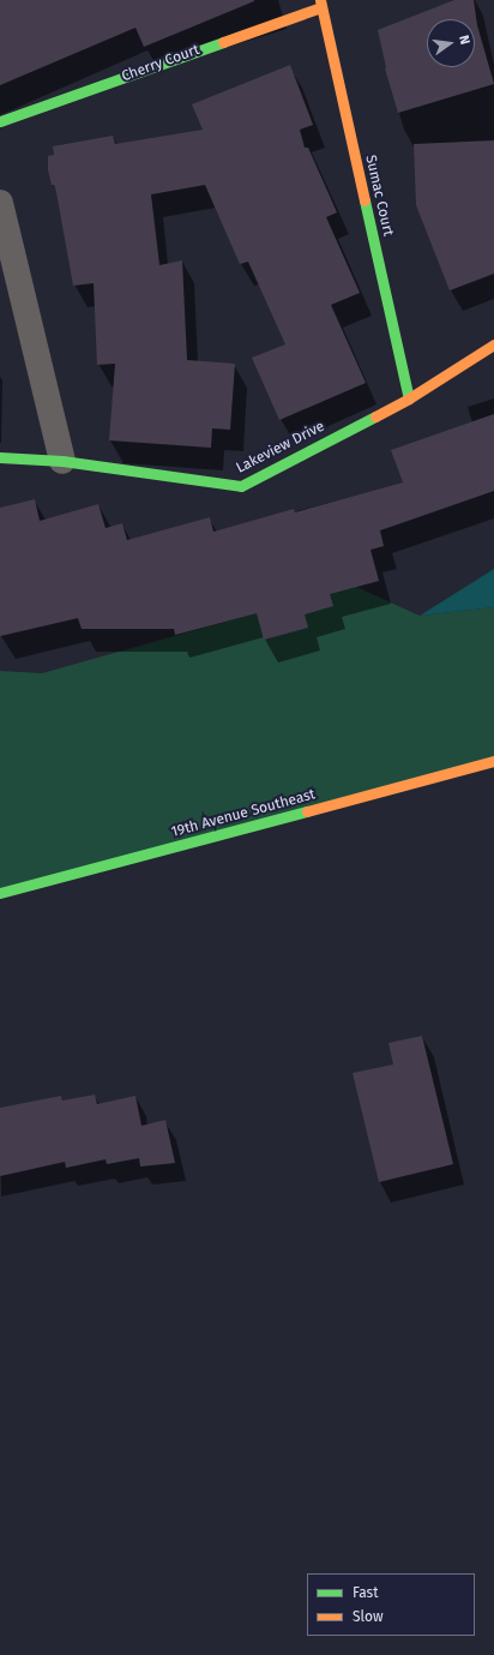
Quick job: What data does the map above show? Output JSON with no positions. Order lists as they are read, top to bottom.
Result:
{
  "streets": {
    "street": [
      "Cherry Court",
      "Sumac Court",
      "Lakeview Drive",
      "19th Avenue Southeast"
    ]
  },
  "crossings": [
    ["Cherry Court", "Sumac Court"],
    ["Sumac Court", "Lakeview Drive"]
  ],
  "legend": ["Fast", "Slow"],
  "north": "right"
}
